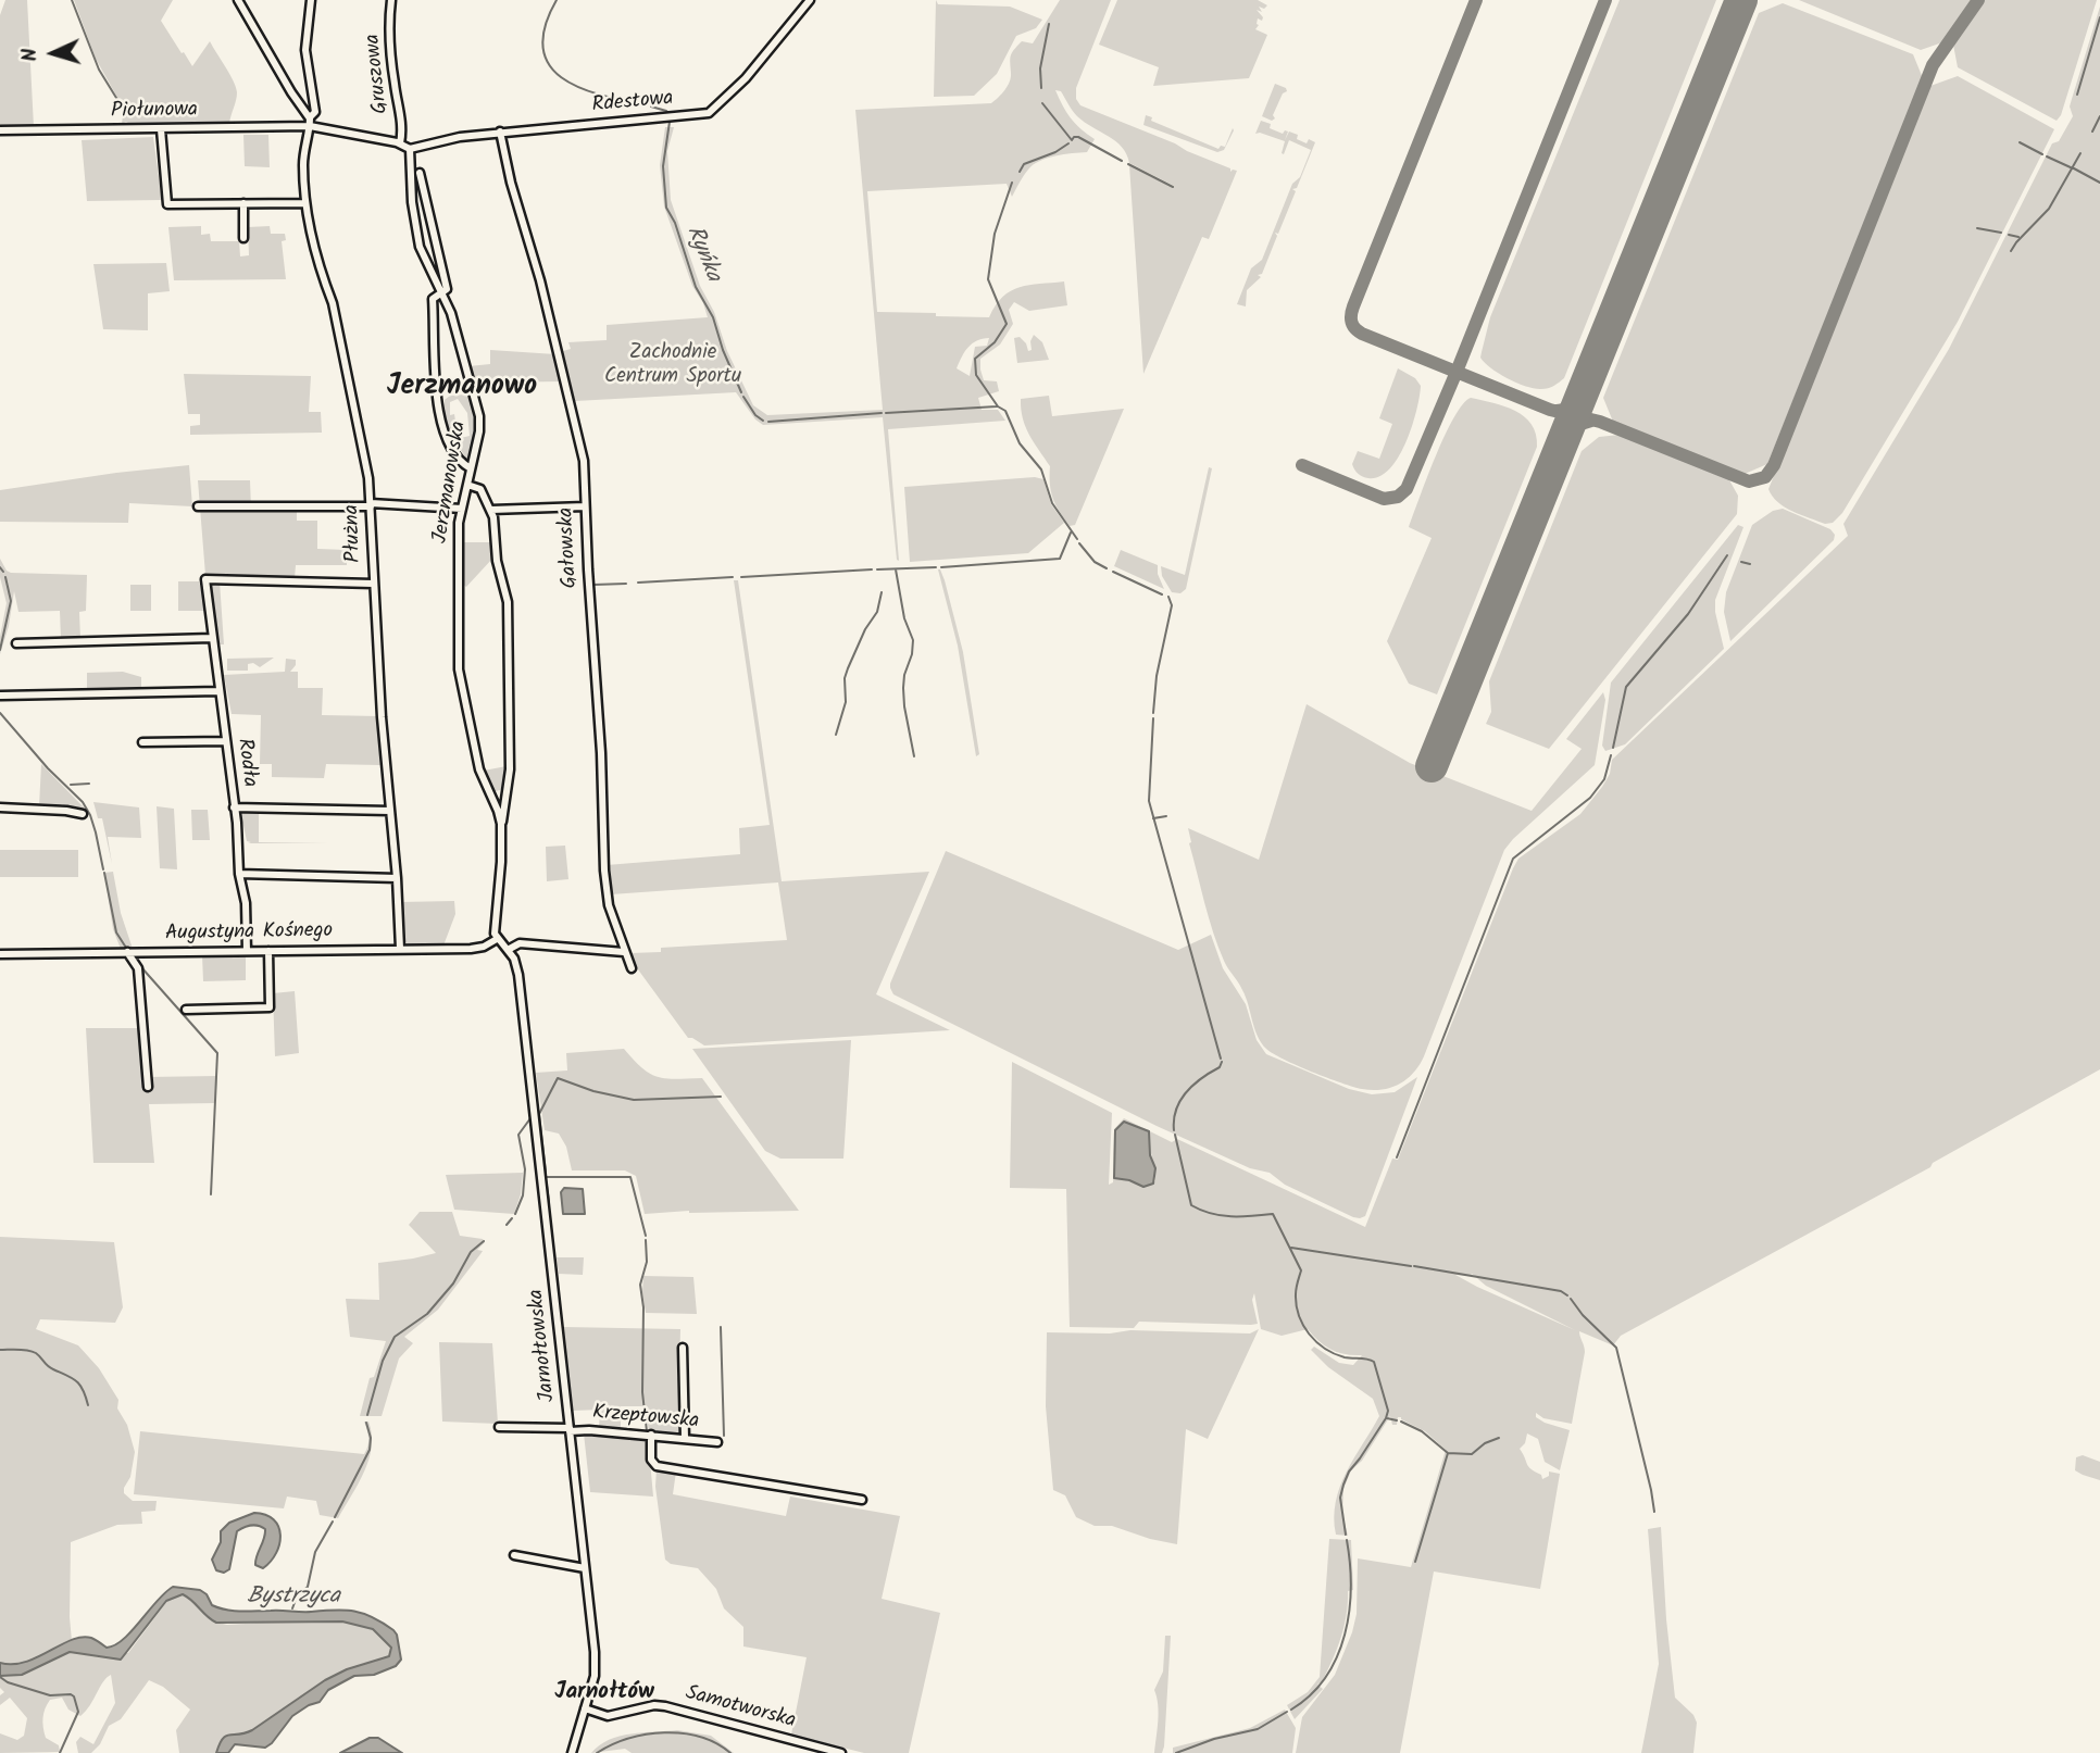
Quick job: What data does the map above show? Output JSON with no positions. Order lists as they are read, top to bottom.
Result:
{
  "streets": {
    "street": [
      "Gruszowa",
      "Rdestowa",
      "Piołunowa",
      "Jerzmanowska",
      "Płużna",
      "Gałowska",
      "Rodła",
      "Augustyna Kośnego",
      "Jarnołtowska",
      "Krzeptowska",
      "Samotworska"
    ]
  },
  "crossings": [
    ["Rdestowa", "Jerzmanowska"],
    ["Rdestowa", "Gałowska"],
    ["Piołunowa", "Płużna"],
    ["Jerzmanowska", "Augustyna Kośnego"],
    ["Jerzmanowska", "Jarnołtowska"],
    ["Płużna", "Rodła"],
    ["Płużna", "Augustyna Kośnego"],
    ["Rodła", "Augustyna Kośnego"],
    ["Augustyna Kośnego", "Jarnołtowska"],
    ["Jarnołtowska", "Krzeptowska"],
    ["Jarnołtowska", "Samotworska"]
  ],
  "districts": ["Jerzmanowo", "Jarnołtów"],
  "water": ["Ryńka", "Bystrzyca"],
  "parks": ["Zachodnie Centrum Sportu"],
  "north": "left"
}
